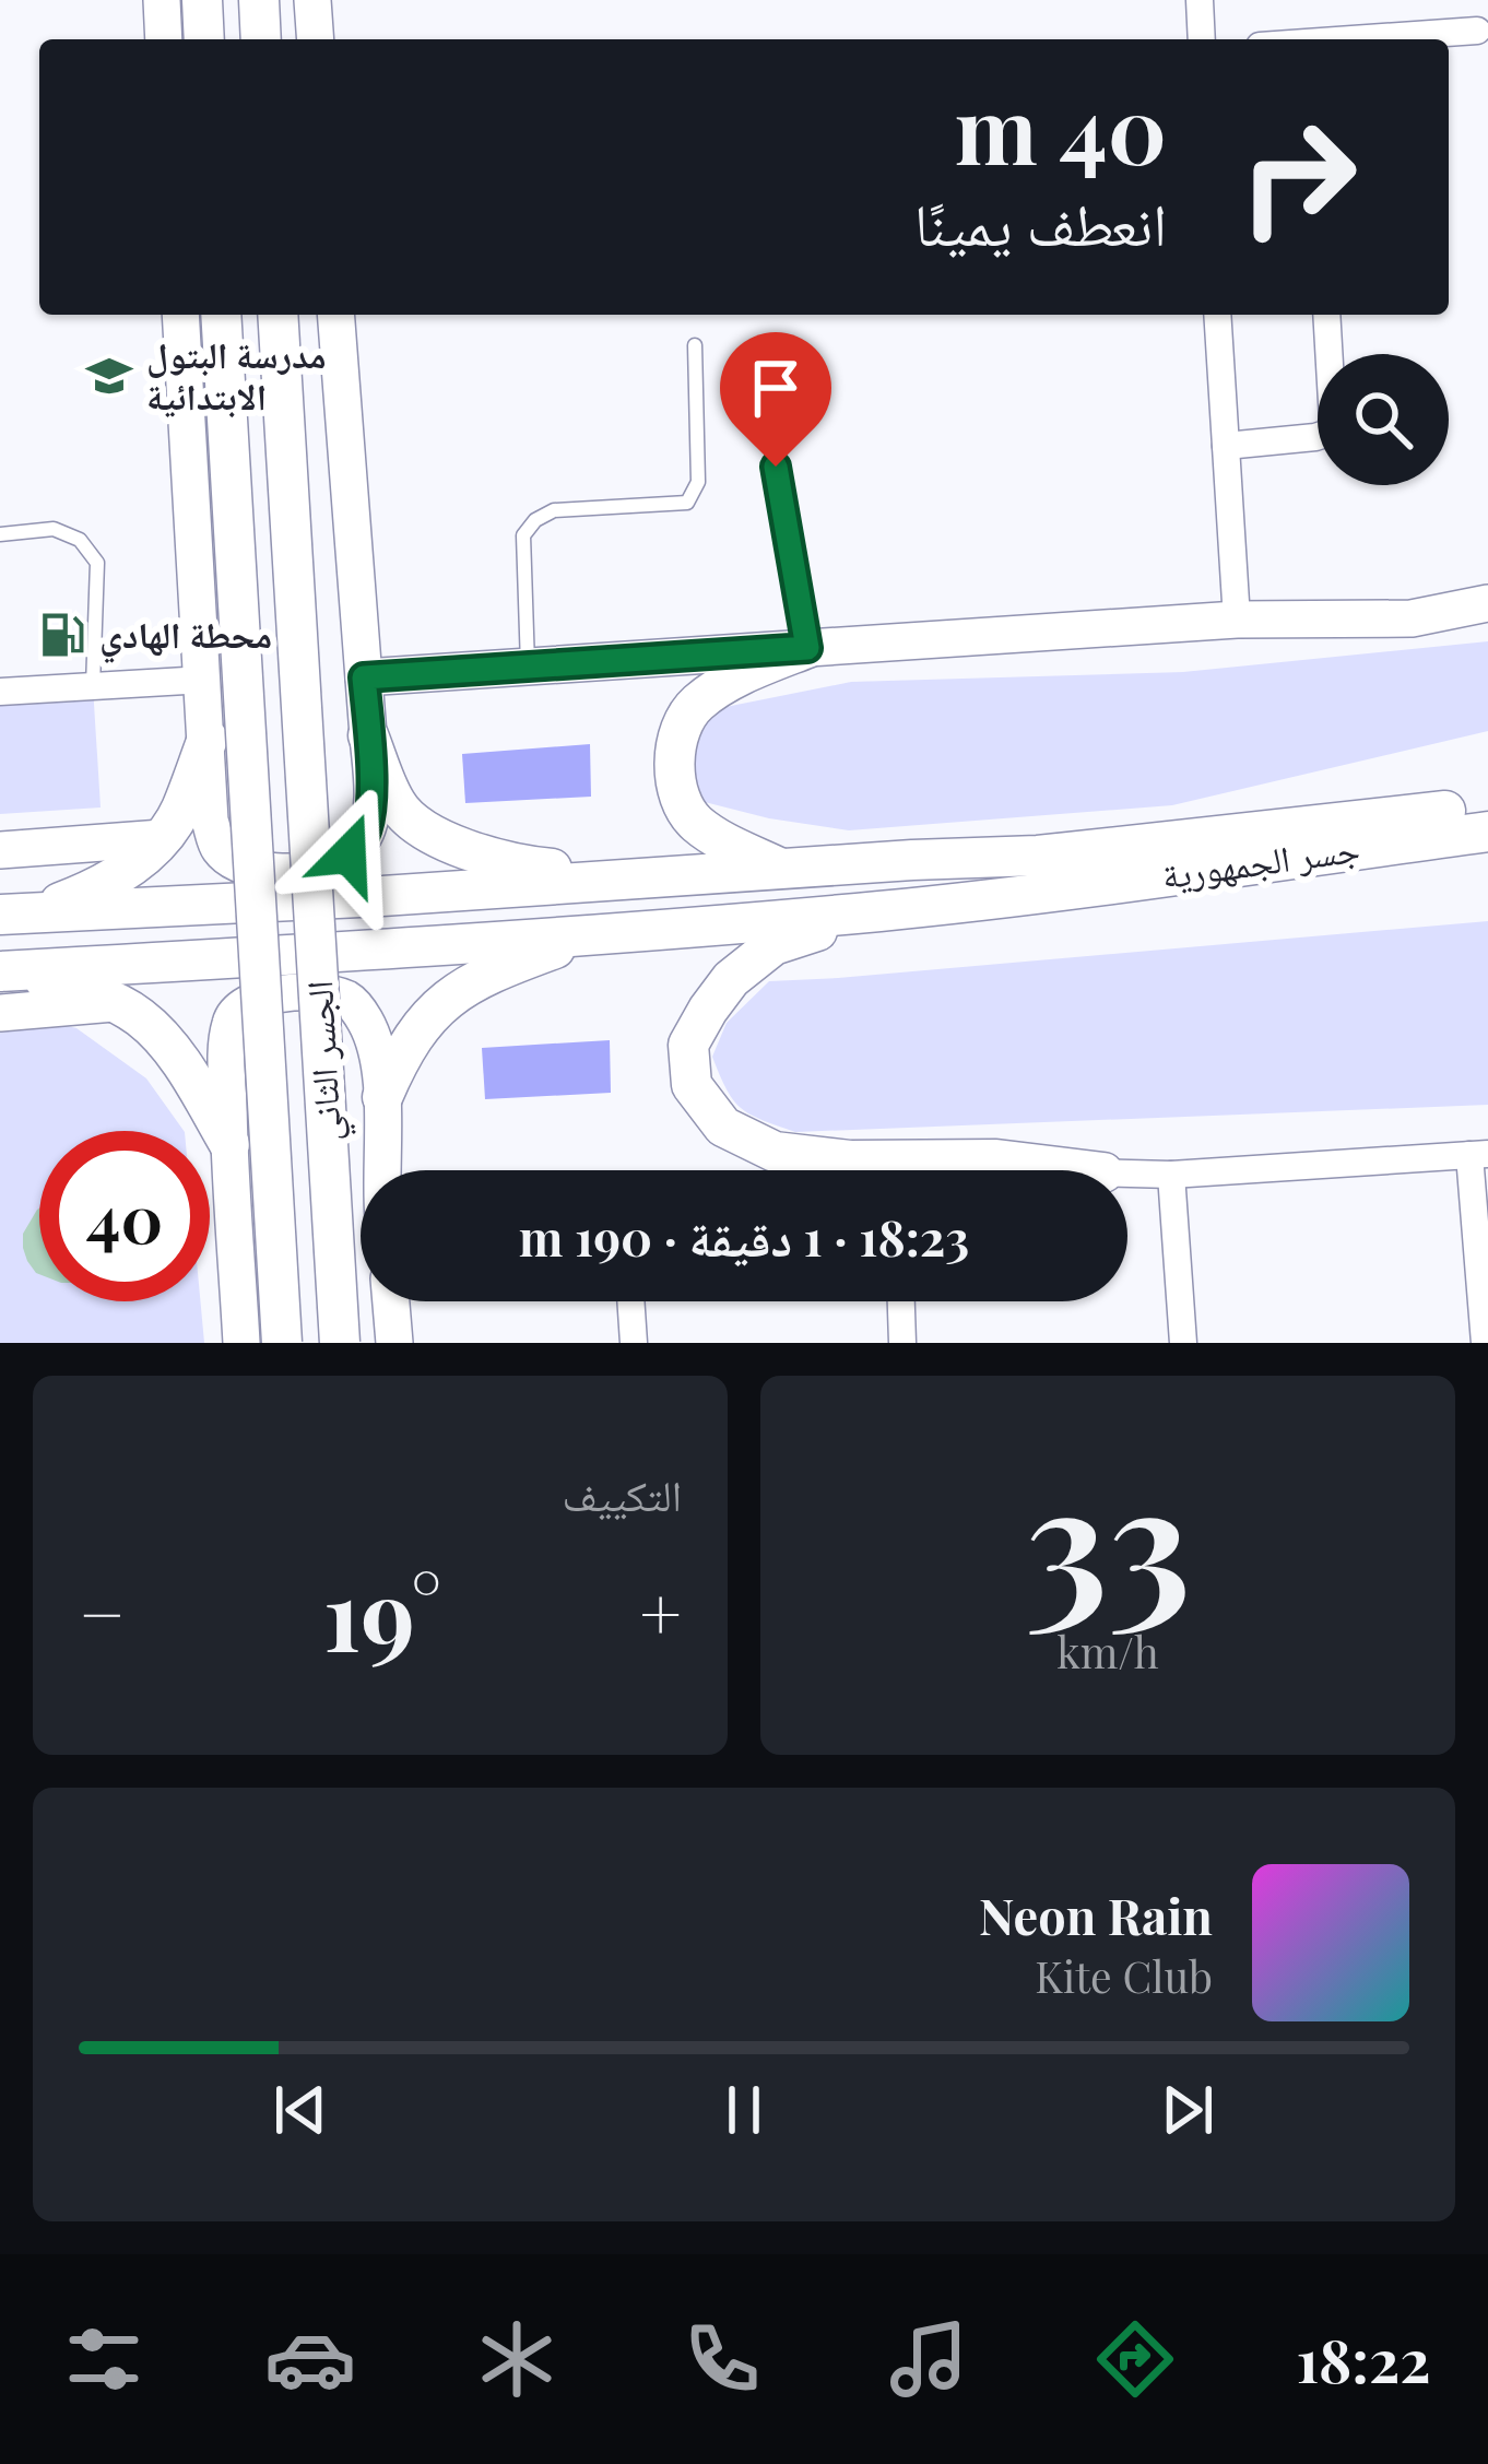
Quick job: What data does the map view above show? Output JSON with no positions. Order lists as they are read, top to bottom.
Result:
{
  "streets": {
    "main road": ["جسر الجمهورية", "الجسر الثاني"]
  },
  "places": {
    "school or university": ["مدرسة البتول الابتدائية"],
    "fuel station": ["محطة الهادي"]
  },
  "page": {
    "turn": ["40 m", "انعطف يمينًا"],
    "limit": "40",
    "trip": "18:23 · 1 دقيقة · 190 m",
    "tile": [
      ["33", "km/h"],
      "التكييف"
    ],
    "heat": ["−", "19°", "+"],
    "song": ["Neon Rain", "Kite Club"],
    "tabs": "18:22"
  }
}
